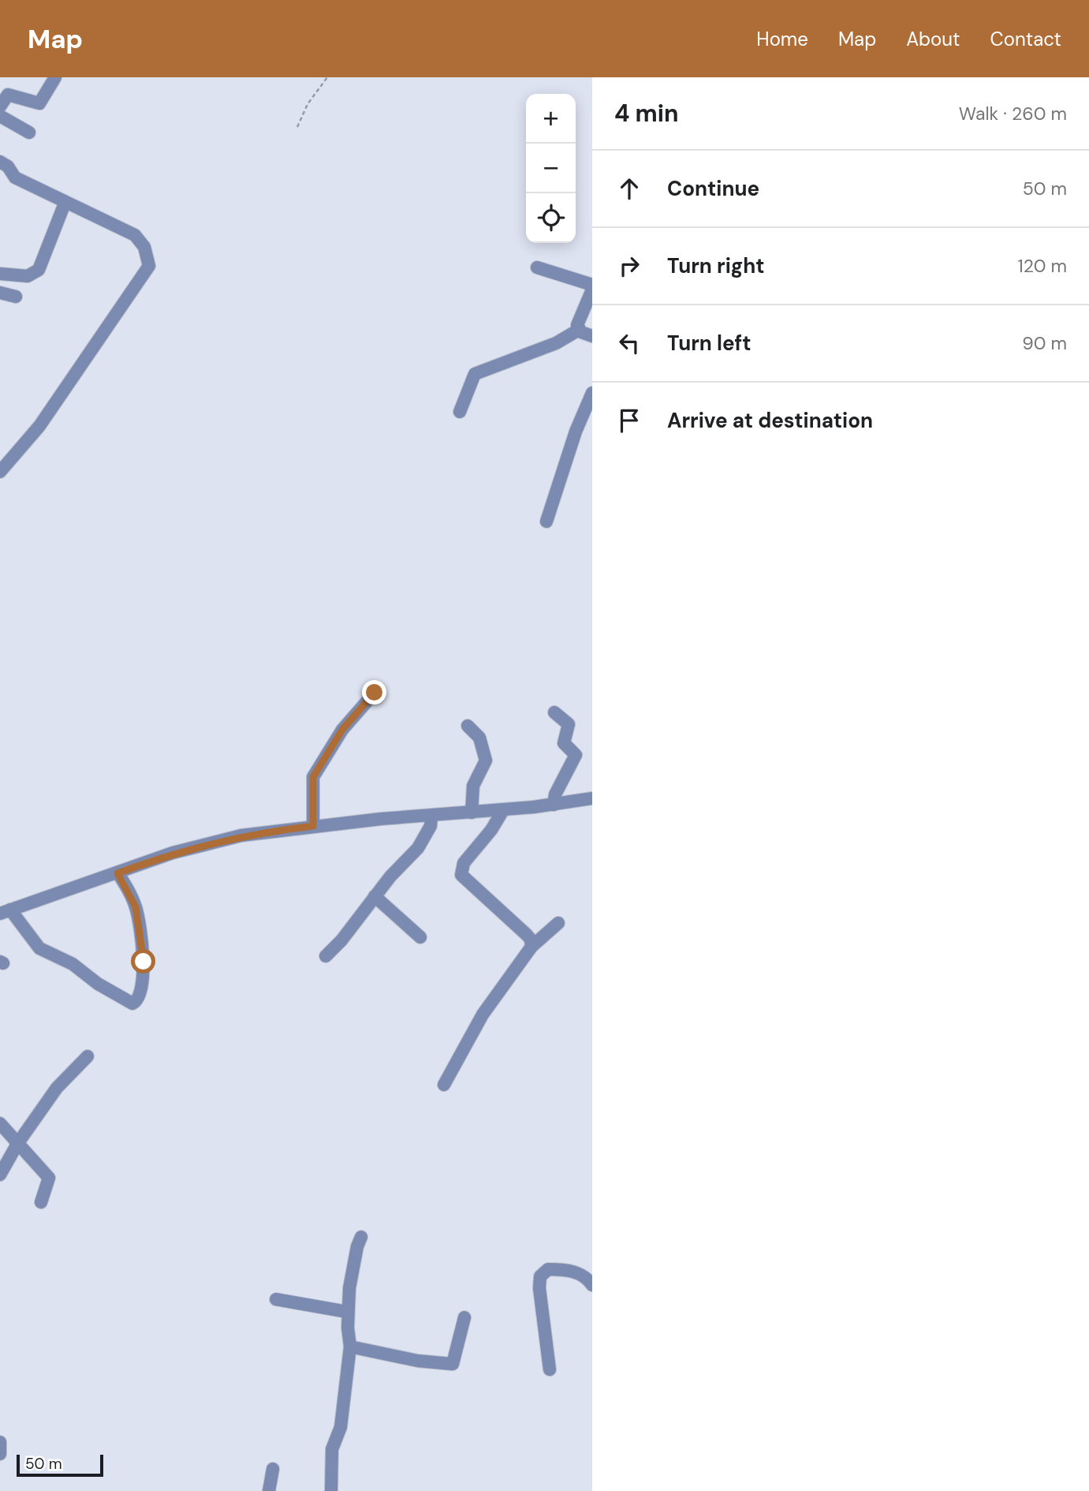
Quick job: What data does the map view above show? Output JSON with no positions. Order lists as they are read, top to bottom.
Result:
{
  "scale_bar": "50 m",
  "page": {
    "header": "Map",
    "nav": [
      "Home",
      "Map",
      "About",
      "Contact"
    ],
    "heading": ["4 min", "Walk · 260 m"],
    "map_buttons": ["+", "−"],
    "list": [
      ["Continue", "50 m"],
      ["Turn right", "120 m"],
      ["Turn left", "90 m"],
      "Arrive at destination"
    ],
    "scale": "50 m"
  }
}
